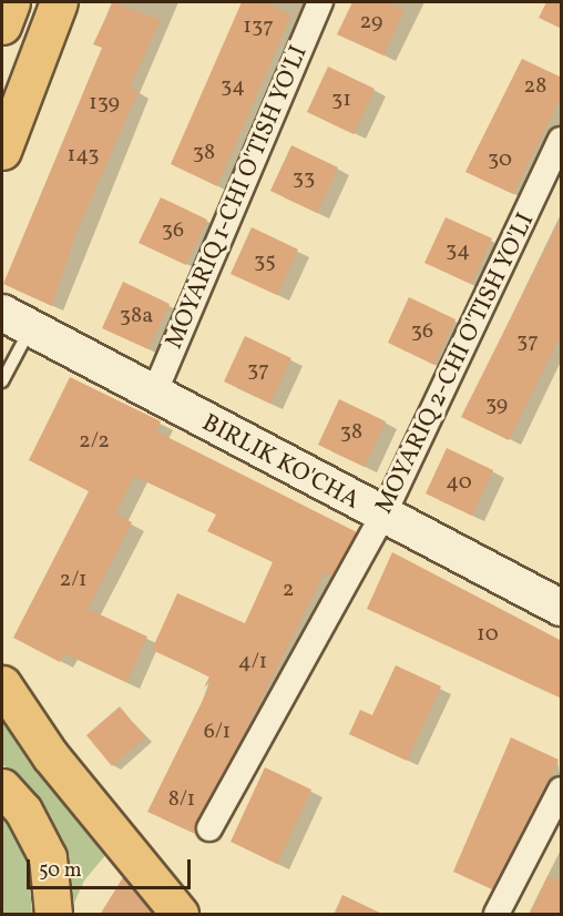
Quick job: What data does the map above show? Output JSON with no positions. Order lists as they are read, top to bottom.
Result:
{
  "streets": {
    "street": ["MOYARIQ 1-CHI O'TISH YO'LI", "MOYARIQ 2-CHI O'TISH YO'LI", "BIRLIK KO'CHA"]
  },
  "crossings": [
    ["MOYARIQ 1-CHI O'TISH YO'LI", "BIRLIK KO'CHA"],
    ["MOYARIQ 2-CHI O'TISH YO'LI", "BIRLIK KO'CHA"]
  ],
  "house_numbers": [
    "29",
    "137",
    "34",
    "28",
    "31",
    "139",
    "38",
    "143",
    "30",
    "33",
    "36",
    "34",
    "35",
    "38a",
    "36",
    "37",
    "37",
    "39",
    "38",
    "2/2",
    "40",
    "2/1",
    "2",
    "10",
    "4/1",
    "6/1",
    "8/1"
  ],
  "scale_bar": "50 m"
}
